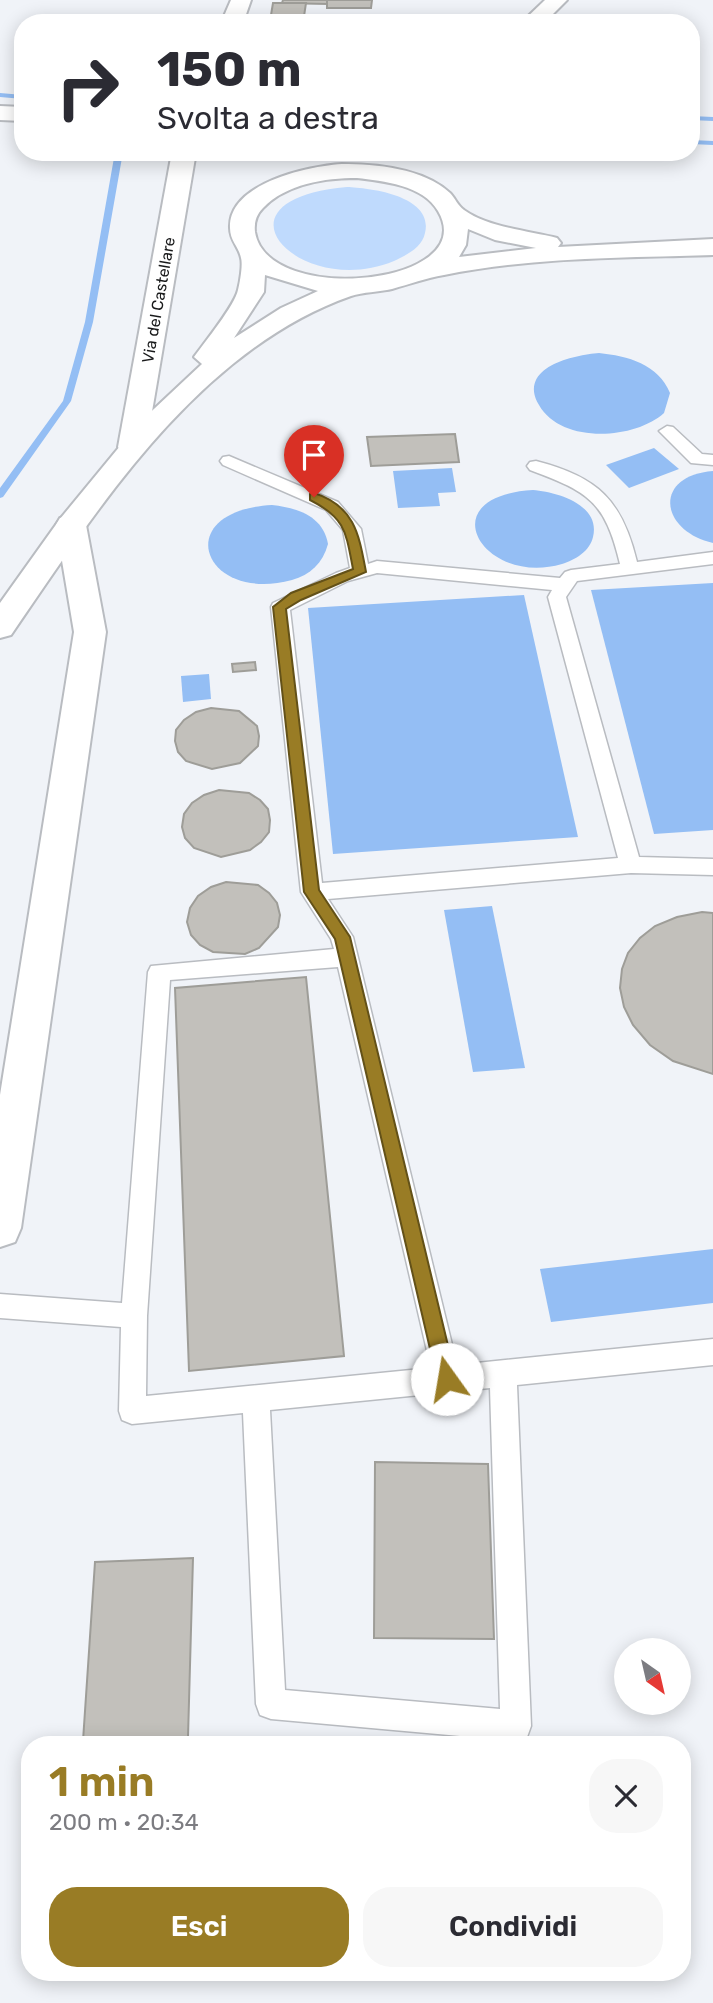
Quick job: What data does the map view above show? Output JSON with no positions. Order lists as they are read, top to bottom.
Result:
{
  "streets": {
    "main road": ["Via del Castellare"]
  },
  "north": "bottom right",
  "page": {
    "turn": ["150 m", "Svolta a destra"],
    "heading": ["1 min", "200 m · 20:34"],
    "buttons": ["Esci", "Condividi"]
  }
}
